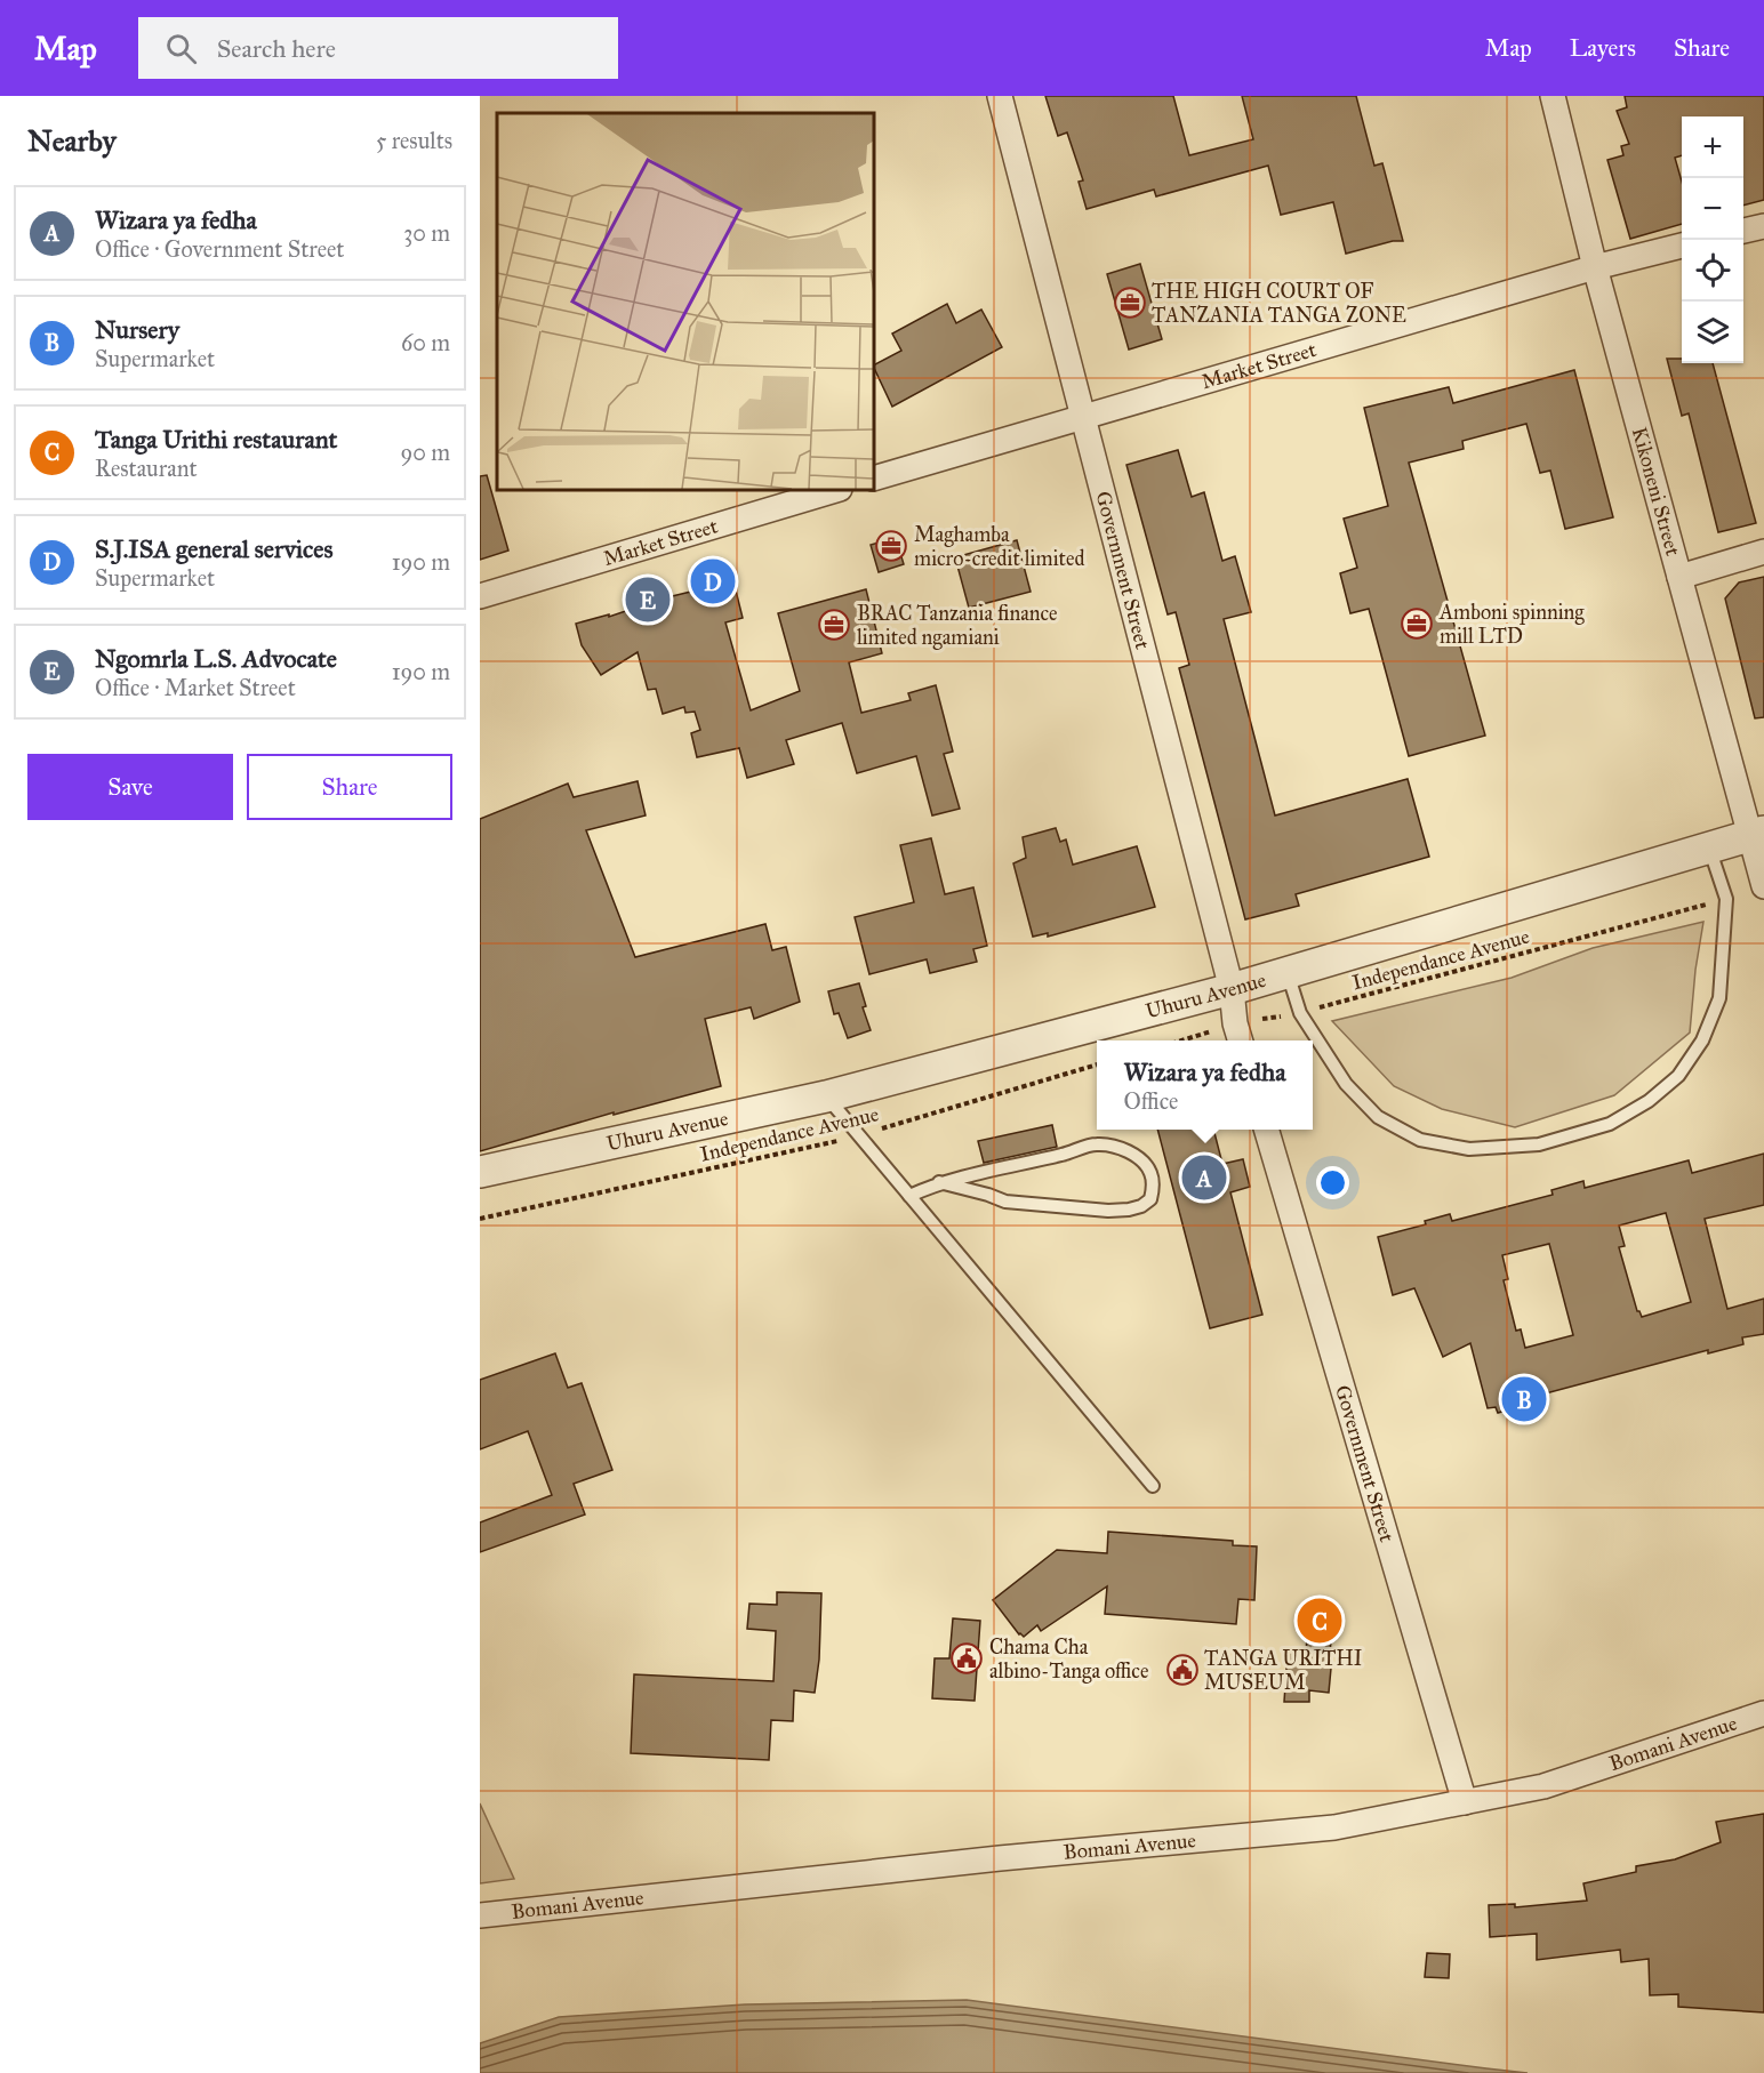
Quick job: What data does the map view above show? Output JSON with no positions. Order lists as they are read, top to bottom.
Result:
{
  "streets": {
    "street": [
      "Market Street",
      "Kikoneni Street",
      "Government Street",
      "Uhuru Avenue",
      "Bomani Avenue"
    ],
    "path": ["Independance Avenue"]
  },
  "crossings": [
    ["Market Street", "Kikoneni Street"],
    ["Market Street", "Government Street"],
    ["Kikoneni Street", "Uhuru Avenue"],
    ["Government Street", "Independance Avenue"],
    ["Government Street", "Uhuru Avenue"],
    ["Government Street", "Bomani Avenue"]
  ],
  "places": {
    "office": [
      "THE HIGH COURT OF TANZANIA TANGA ZONE",
      "Maghamba micro-credit limited",
      "Amboni spinning mill LTD",
      "BRAC Tanzania finance limited ngamiani"
    ],
    "public building": ["Chama Cha albino-Tanga office", "TANGA URITHI MUSEUM"]
  },
  "page": {
    "header": "Map",
    "search": "Search here",
    "nav": ["Map", "Layers", "Share"],
    "heading": ["Nearby", "5 results"],
    "map_buttons": ["+", "−"],
    "list": [
      {
        "mark": "A",
        "name": "Wizara ya fedha",
        "note": "Office · Government Street",
        "value": "30 m"
      },
      {
        "mark": "B",
        "name": "Nursery",
        "note": "Supermarket",
        "value": "60 m"
      },
      {
        "mark": "C",
        "name": "Tanga Urithi restaurant",
        "note": "Restaurant",
        "value": "90 m"
      },
      {
        "mark": "D",
        "name": "S.J.ISA general services",
        "note": "Supermarket",
        "value": "190 m"
      },
      {
        "mark": "E",
        "name": "Ngomrla L.S. Advocate",
        "note": "Office · Market Street",
        "value": "190 m"
      }
    ],
    "pins": [
      "D",
      "E",
      "A",
      "B",
      "C"
    ],
    "buttons": ["Save", "Share"],
    "popup": ["Wizara ya fedha", "Office"]
  }
}
